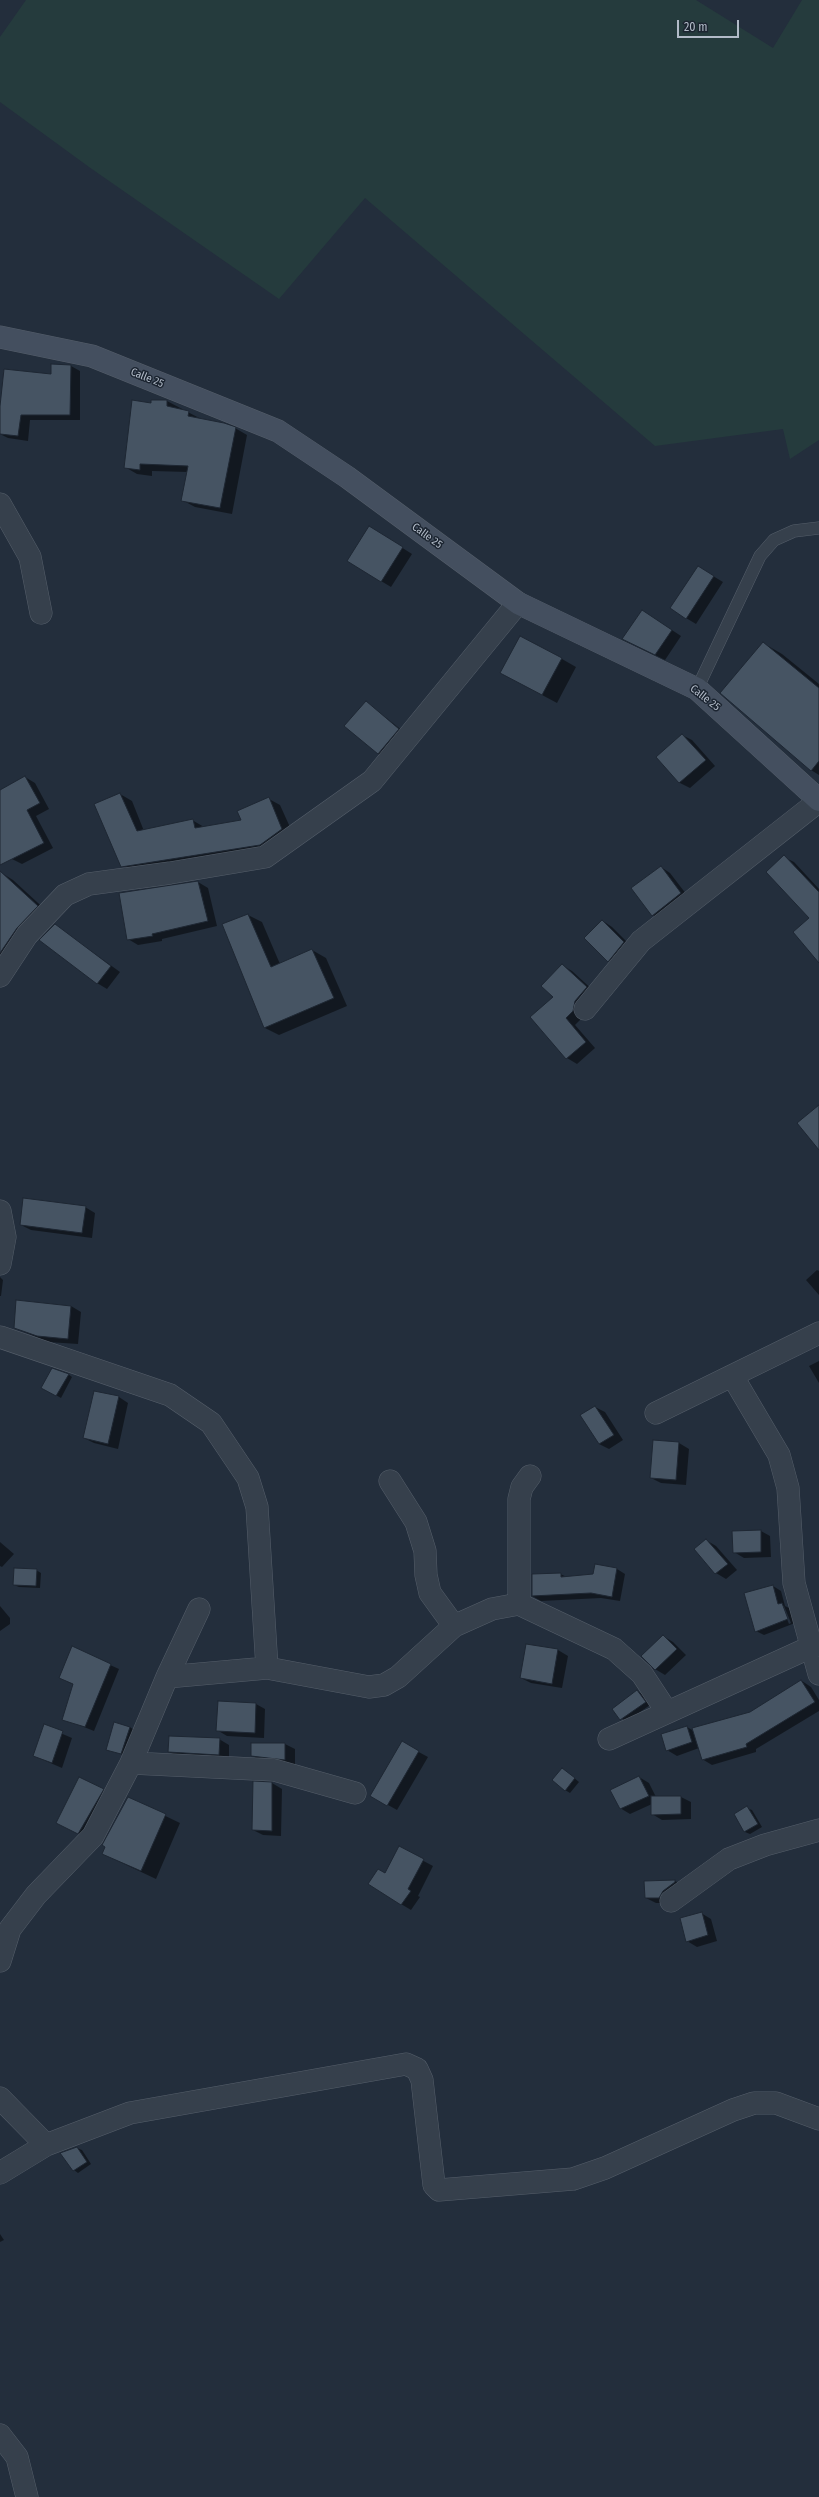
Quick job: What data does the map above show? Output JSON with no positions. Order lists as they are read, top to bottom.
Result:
{
  "streets": {
    "street": ["Calle 25"]
  },
  "scale_bar": "20 m"
}
